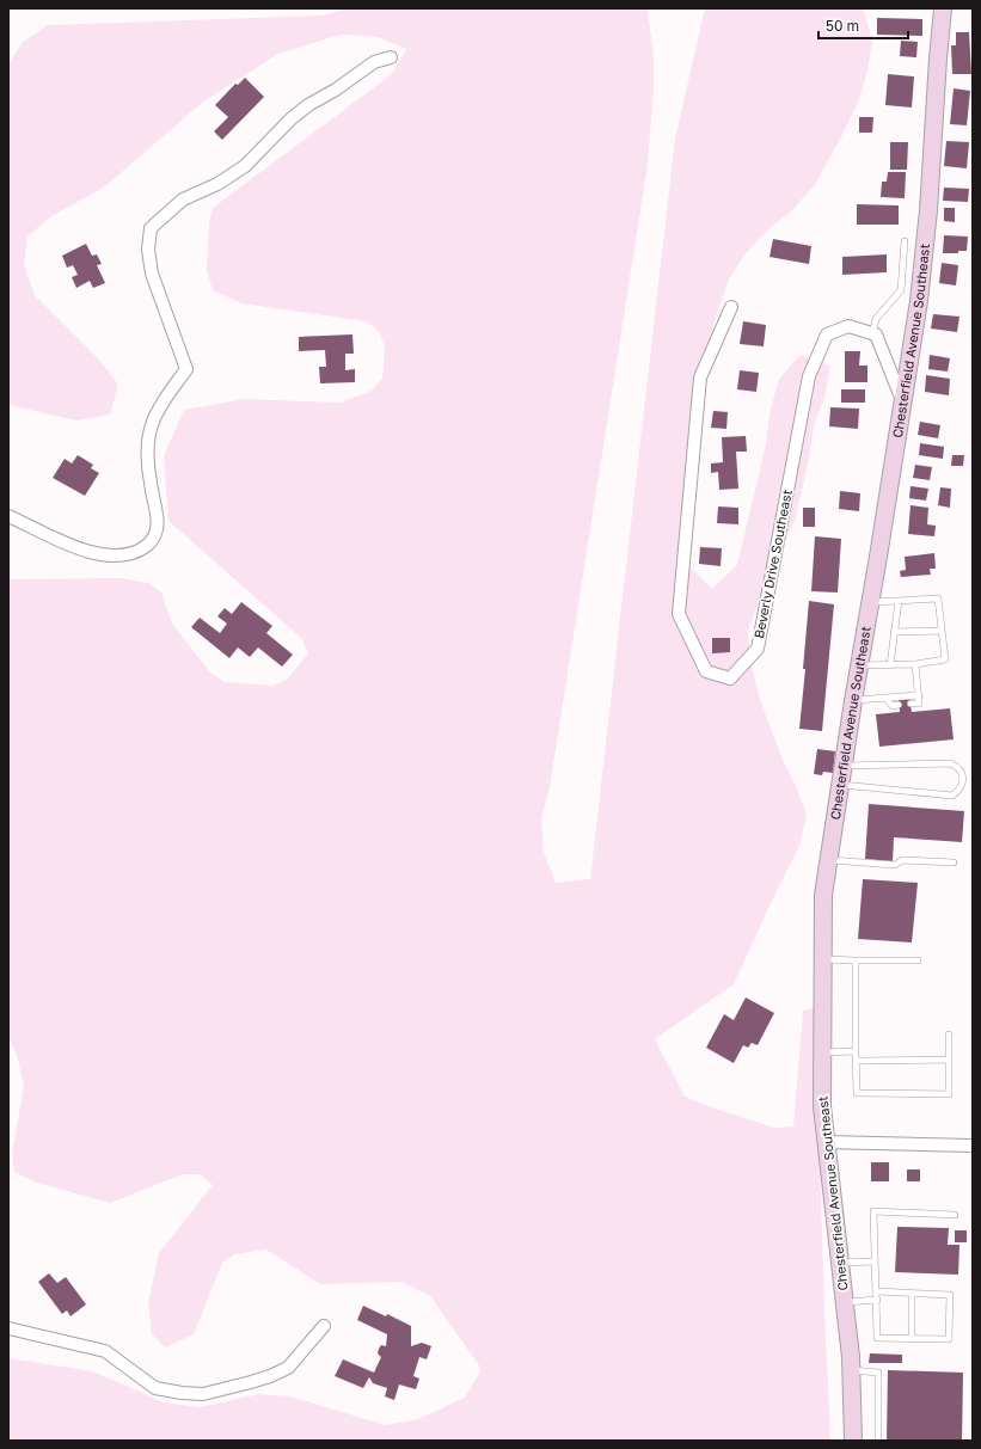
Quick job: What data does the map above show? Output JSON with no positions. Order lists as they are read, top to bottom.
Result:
{
  "streets": {
    "street": ["Chesterfield Avenue Southeast", "Beverly Drive Southeast"]
  },
  "scale_bar": "50 m"
}
